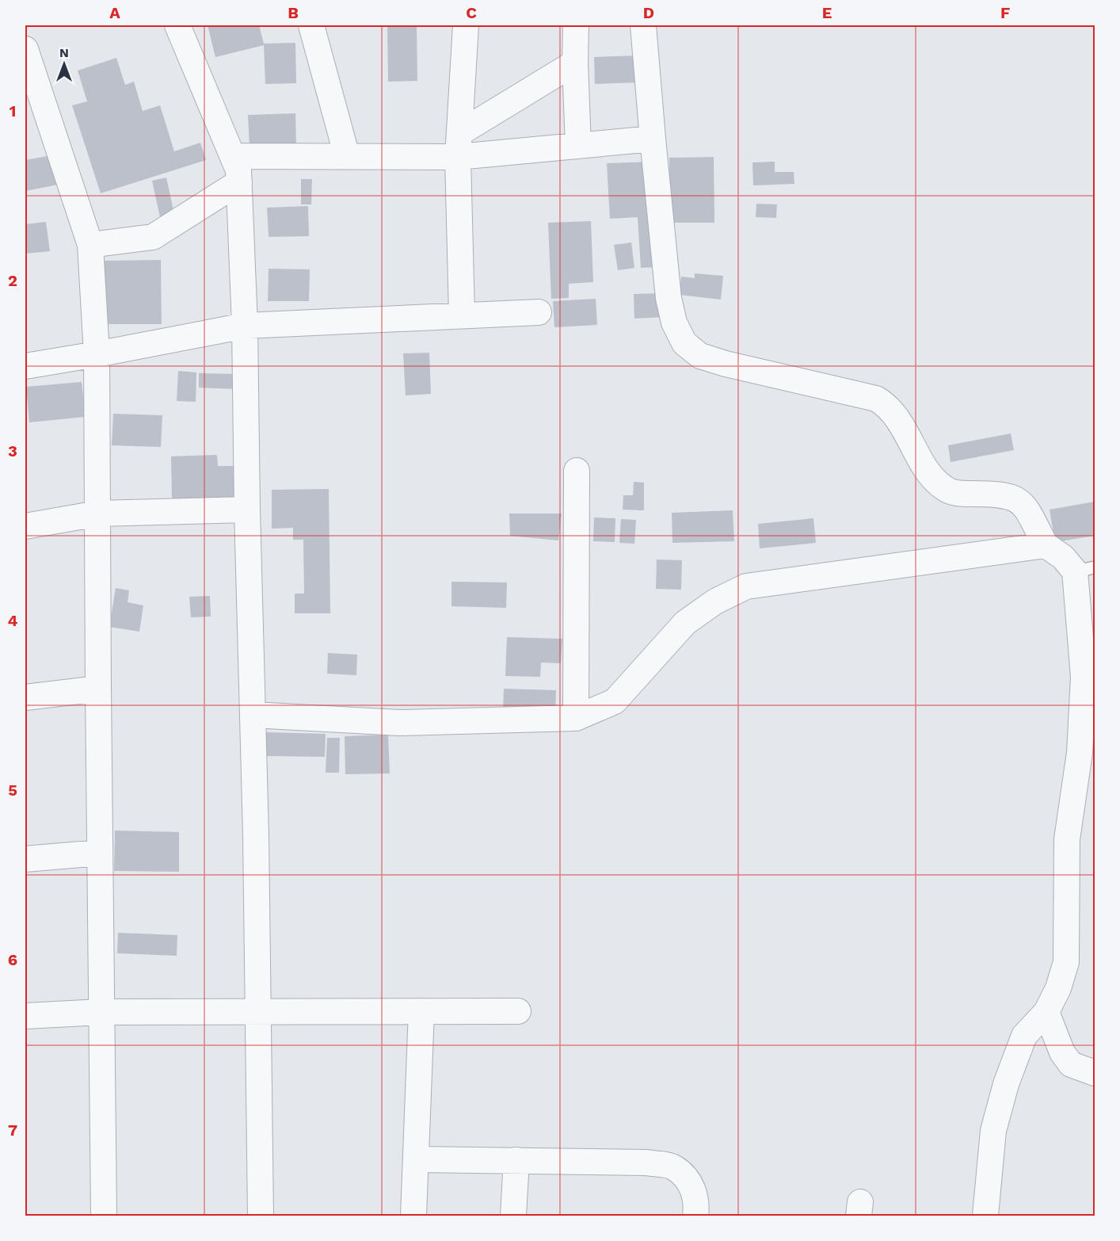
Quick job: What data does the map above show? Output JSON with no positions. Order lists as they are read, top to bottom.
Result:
{
  "north": "top",
  "grid": {
    "columns": [
      "A",
      "B",
      "C",
      "D",
      "E",
      "F"
    ],
    "rows": [
      "1",
      "2",
      "3",
      "4",
      "5",
      "6",
      "7"
    ]
  }
}
